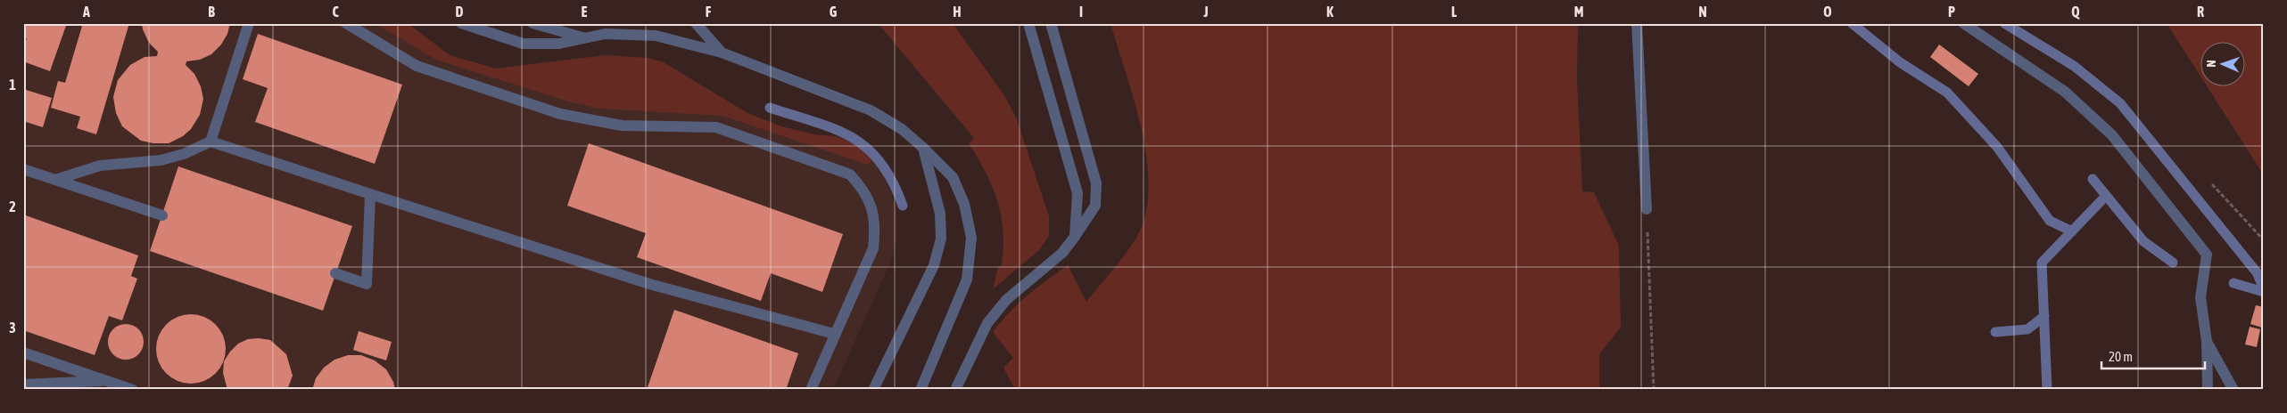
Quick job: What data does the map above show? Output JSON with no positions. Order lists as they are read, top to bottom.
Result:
{
  "scale_bar": "20 m",
  "north": "left",
  "grid": {
    "columns": [
      "A",
      "B",
      "C",
      "D",
      "E",
      "F",
      "G",
      "H",
      "I",
      "J",
      "K",
      "L",
      "M",
      "N",
      "O",
      "P",
      "Q",
      "R"
    ],
    "rows": ["1", "2", "3"]
  }
}
